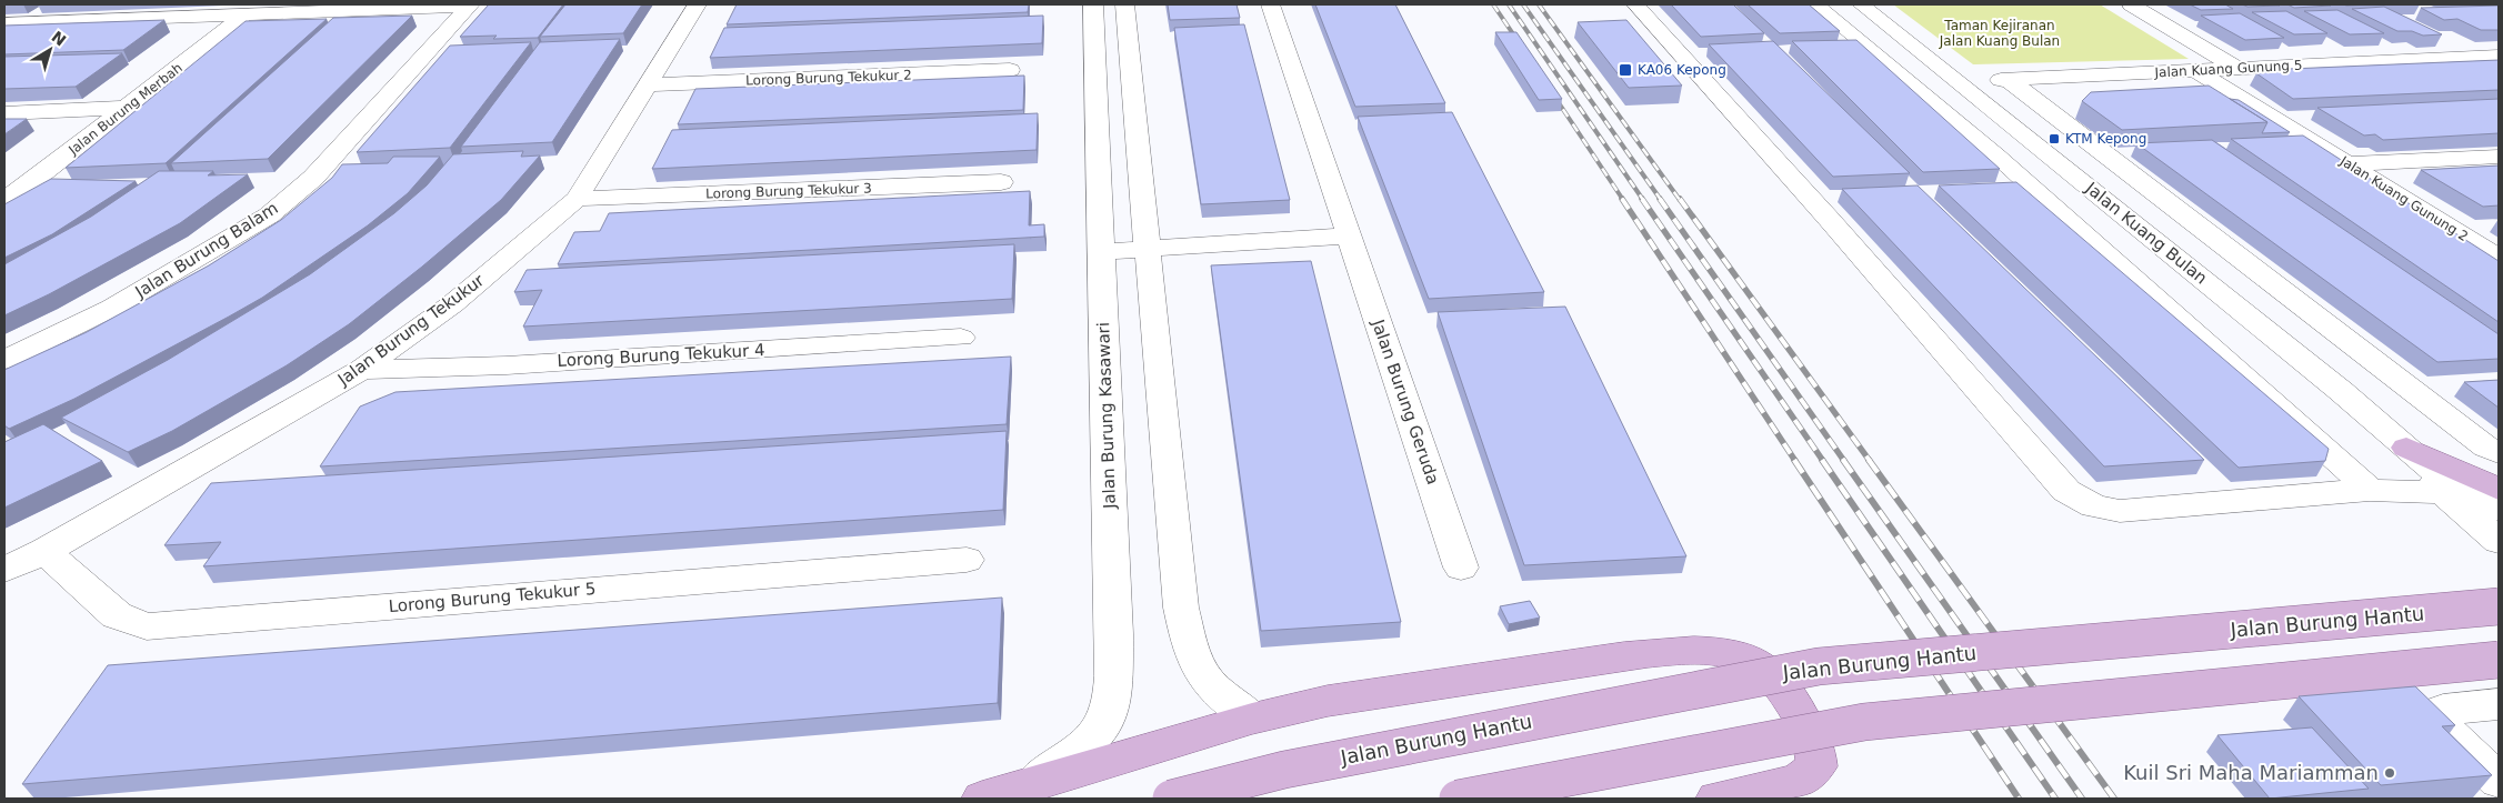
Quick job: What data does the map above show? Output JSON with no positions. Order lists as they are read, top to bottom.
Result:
{
  "streets": {
    "main road": ["Jalan Burung Hantu"],
    "street": [
      "Jalan Kuang Gunung 5",
      "Lorong Burung Tekukur 2",
      "Jalan Burung Merbah",
      "Lorong Burung Tekukur 3",
      "Jalan Kuang Gunung 2",
      "Jalan Kuang Bulan",
      "Jalan Burung Balam",
      "Jalan Burung Tekukur",
      "Lorong Burung Tekukur 4",
      "Jalan Burung Geruda",
      "Jalan Burung Kasawari",
      "Lorong Burung Tekukur 5"
    ]
  },
  "crossings": [
    ["Jalan Kuang Gunung 5", "Jalan Kuang Gunung 2"],
    ["Jalan Kuang Gunung 5", "Jalan Kuang Bulan"],
    ["Lorong Burung Tekukur 2", "Jalan Burung Tekukur"],
    ["Lorong Burung Tekukur 3", "Jalan Burung Tekukur"],
    ["Jalan Burung Tekukur", "Lorong Burung Tekukur 4"],
    ["Jalan Burung Tekukur", "Lorong Burung Tekukur 5"]
  ],
  "parks": ["Taman Kejiranan Jalan Kuang Bulan"],
  "places": {
    "transit": ["KA06 Kepong", "KTM Kepong"],
    "other": ["Kuil Sri Maha Mariamman"]
  },
  "north": "top right"
}
